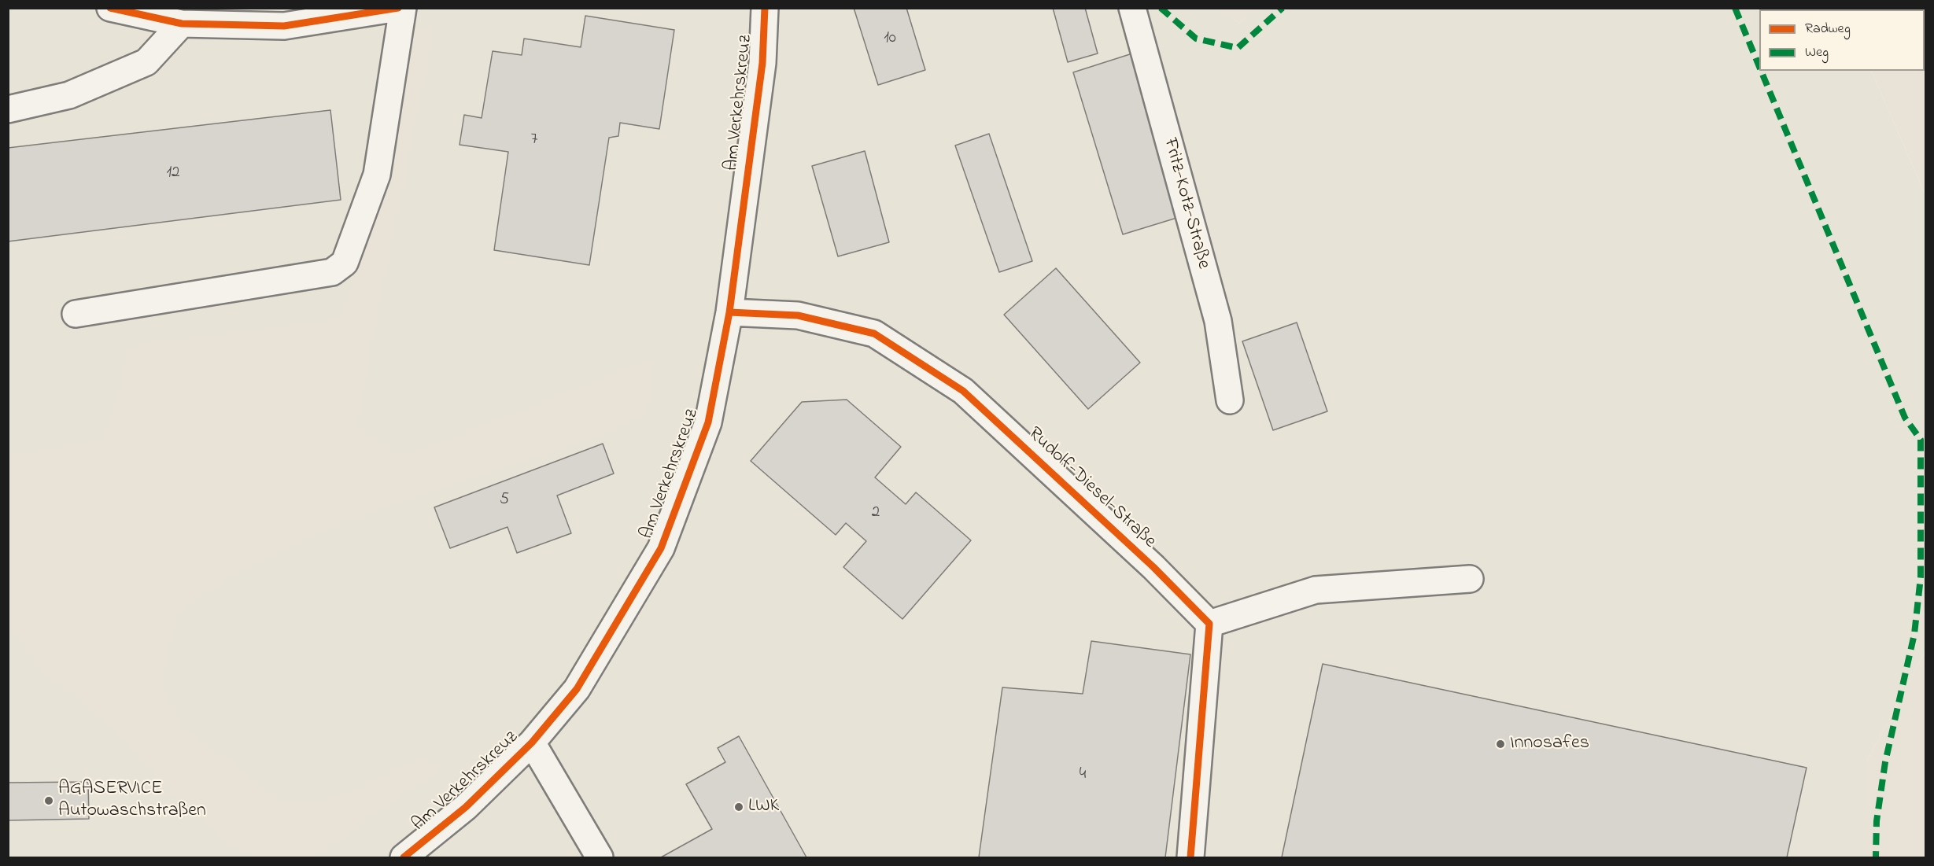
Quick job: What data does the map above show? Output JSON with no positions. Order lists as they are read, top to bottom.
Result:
{
  "streets": {
    "street": ["Am Verkehrskreuz", "Fritz-Kotz-Straße", "Rudolf-Diesel-Straße"]
  },
  "crossings": [
    ["Am Verkehrskreuz", "Rudolf-Diesel-Straße"]
  ],
  "places": ["Innosafes", "AGASERVICE Autowaschstraßen", "LWK"],
  "house_numbers": [
    "10",
    "7",
    "12",
    "5",
    "2",
    "4"
  ],
  "legend": ["Radweg", "Weg"]
}
